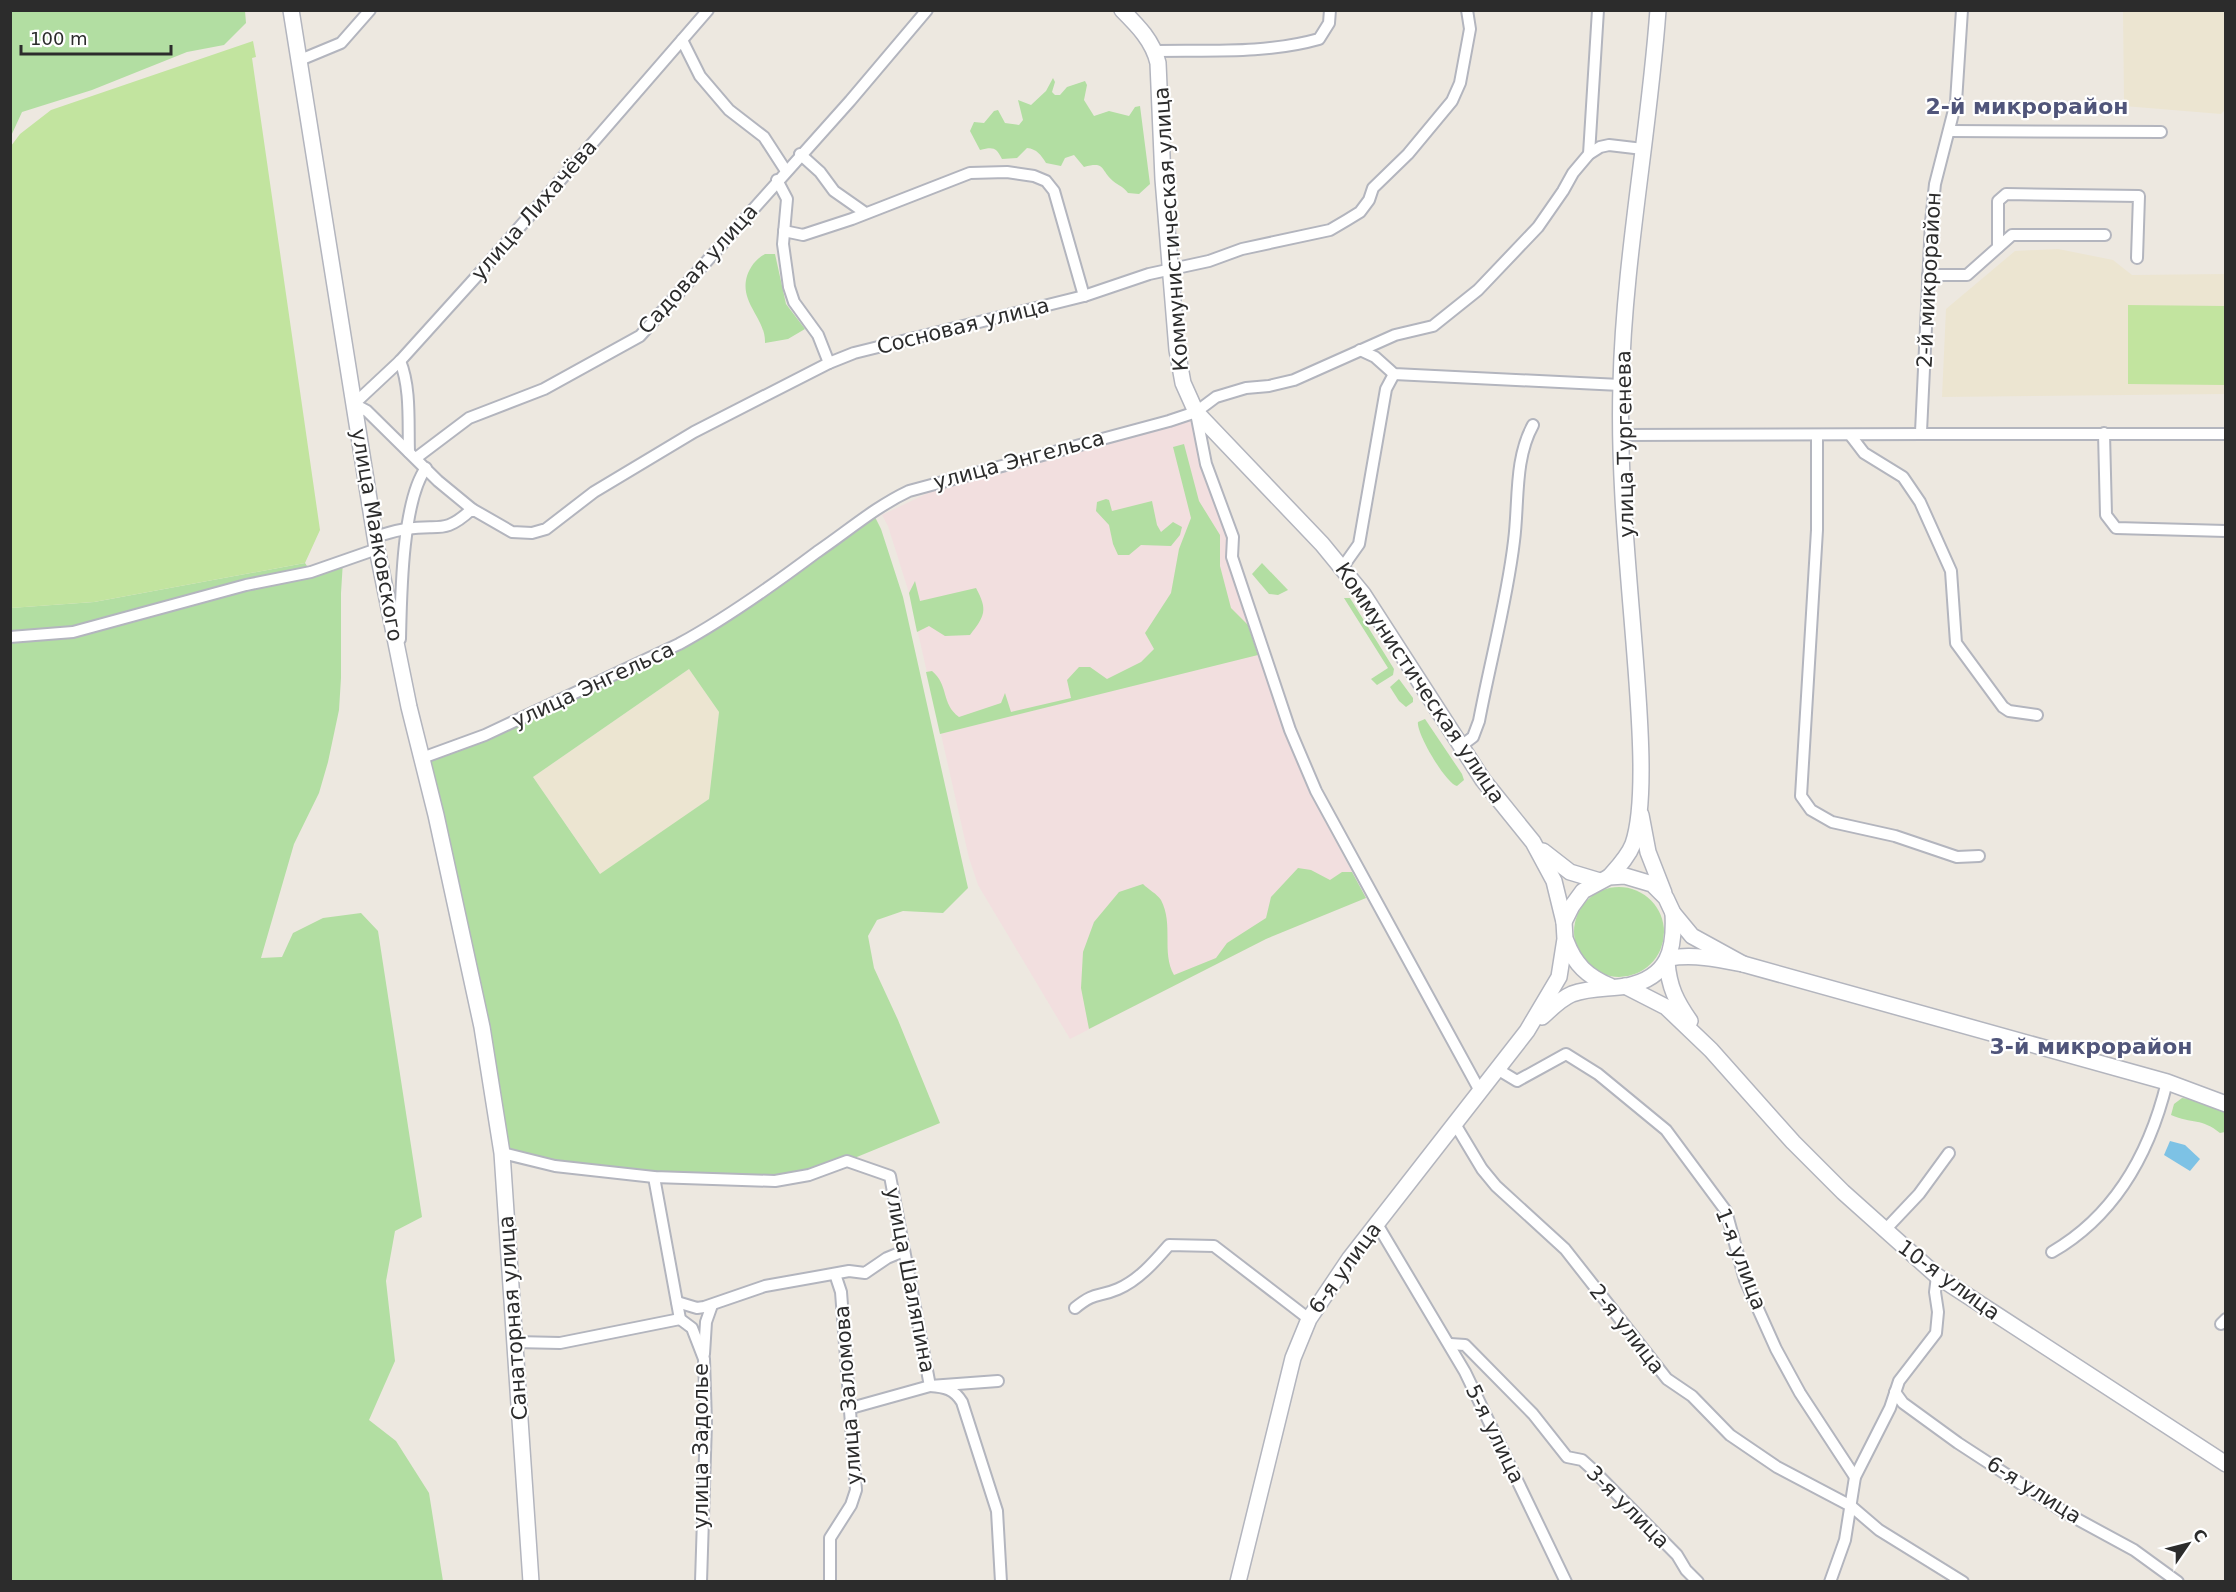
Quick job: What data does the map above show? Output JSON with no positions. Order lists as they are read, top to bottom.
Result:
{
  "streets": {
    "street": [
      "улица Лихачёва",
      "Коммунистическая улица",
      "Садовая улица",
      "2-й микрорайон",
      "Сосновая улица",
      "улица Тургенева",
      "улица Энгельса",
      "улица Маяковского",
      "1-я улица",
      "6-я улица",
      "улица Шаляпина",
      "10-я улица",
      "Санаторная улица",
      "2-я улица",
      "улица Заломова",
      "5-я улица",
      "улица Задолье",
      "3-я улица"
    ]
  },
  "crossings": [
    ["улица Лихачёва", "Сосновая улица"],
    ["улица Лихачёва", "улица Маяковского"],
    ["Коммунистическая улица", "Сосновая улица"],
    ["Коммунистическая улица", "улица Тургенева"],
    ["Коммунистическая улица", "улица Энгельса"],
    ["Коммунистическая улица", "10-я улица"],
    ["Садовая улица", "Сосновая улица"],
    ["Сосновая улица", "улица Маяковского"],
    ["улица Тургенева", "10-я улица"],
    ["улица Энгельса", "улица Маяковского"],
    ["улица Маяковского", "Санаторная улица"],
    ["1-я улица", "6-я улица"],
    ["6-я улица", "2-я улица"],
    ["6-я улица", "5-я улица"],
    ["улица Шаляпина", "улица Задолье"],
    ["5-я улица", "3-я улица"]
  ],
  "districts": ["2-й микрорайон", "3-й микрорайон"],
  "scale_bar": "100 m",
  "north": "top right"
}
